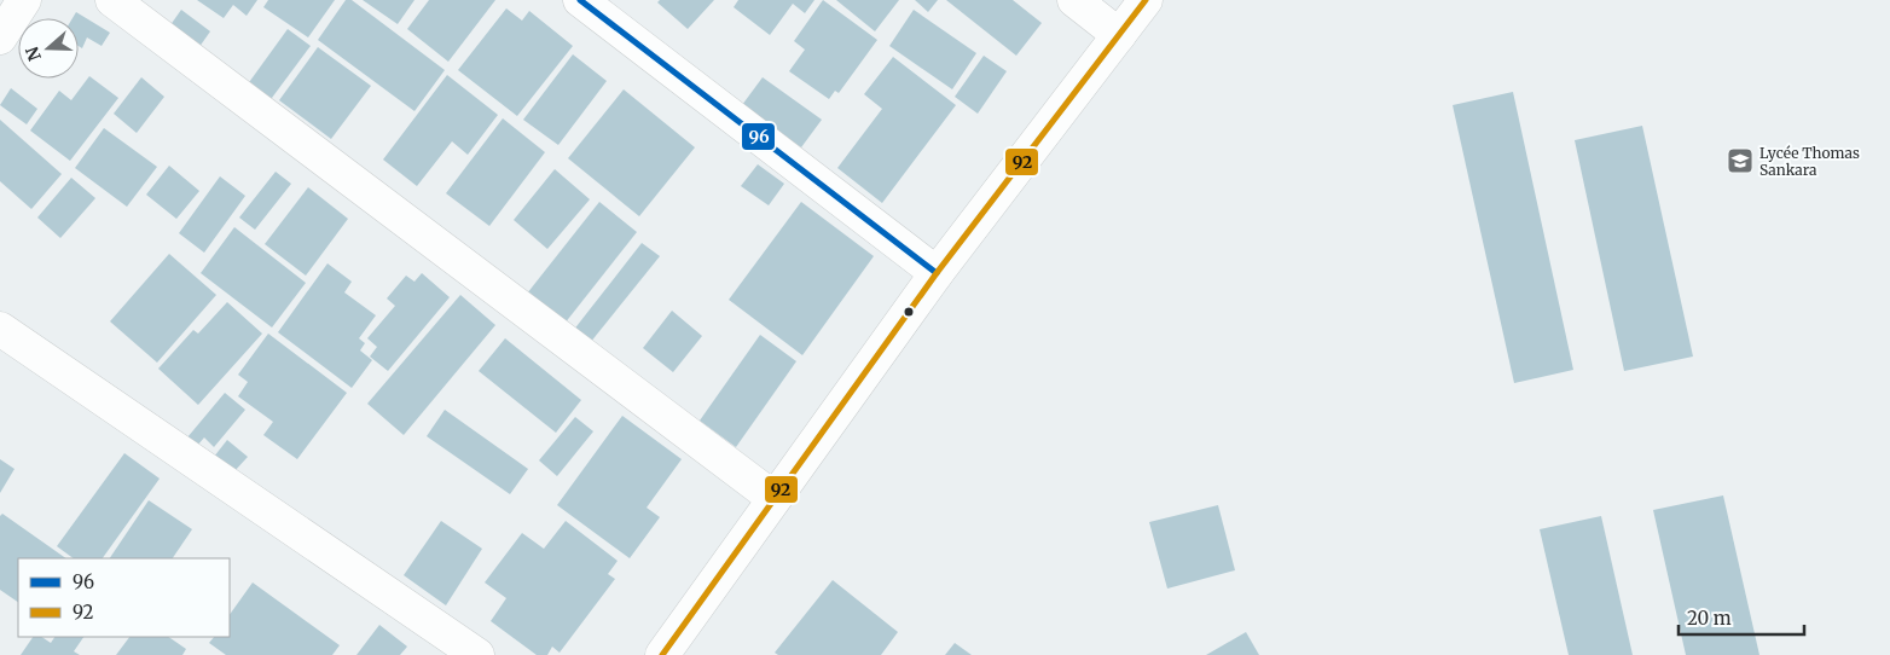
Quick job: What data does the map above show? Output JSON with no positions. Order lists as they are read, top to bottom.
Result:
{
  "places": {
    "school or university": ["Lycée Thomas Sankara"]
  },
  "lines": ["transit line 96", "transit line 92"],
  "legend": ["96", "92"],
  "scale_bar": "20 m",
  "north": "left"
}
